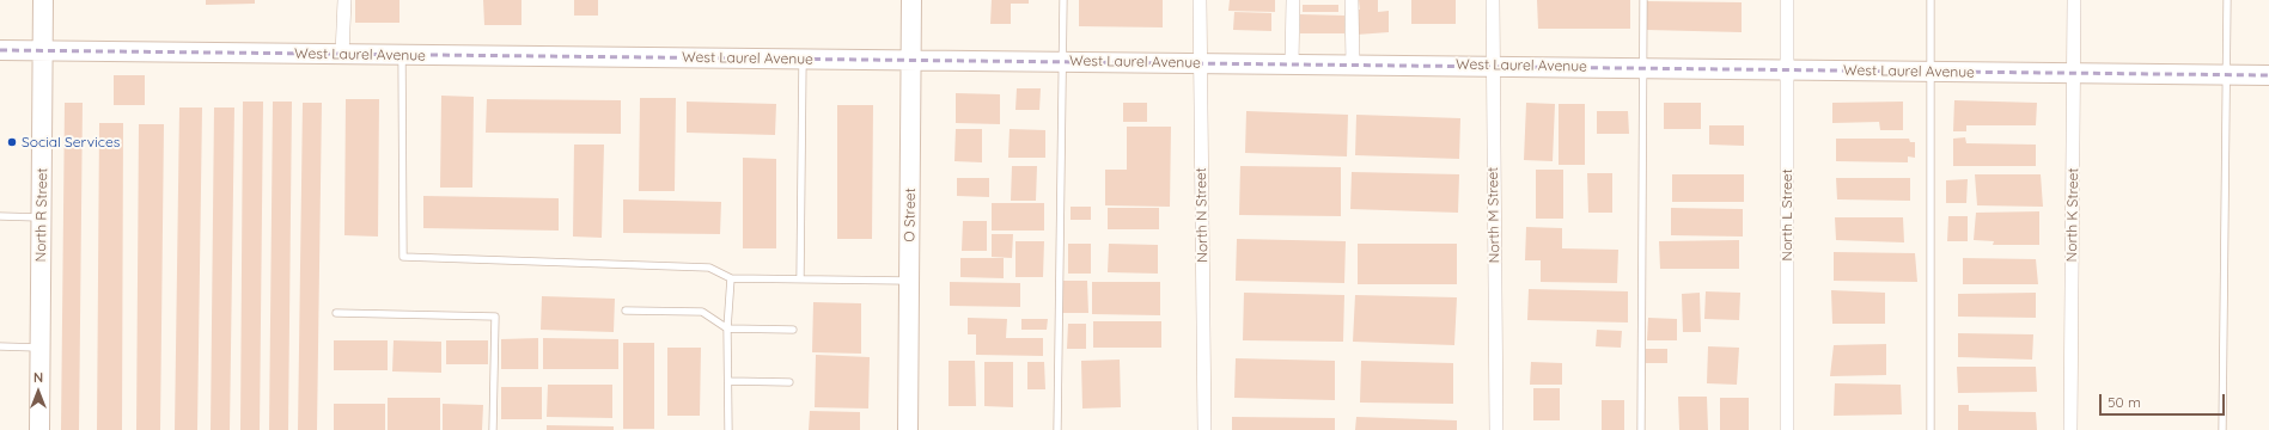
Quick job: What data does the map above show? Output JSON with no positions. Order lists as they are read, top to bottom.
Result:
{
  "streets": {
    "street": [
      "West Laurel Avenue",
      "North R Street",
      "O Street",
      "North N Street",
      "North M Street",
      "North L Street",
      "North K Street"
    ]
  },
  "crossings": [
    ["West Laurel Avenue", "North R Street"],
    ["West Laurel Avenue", "O Street"],
    ["West Laurel Avenue", "North N Street"],
    ["West Laurel Avenue", "North M Street"],
    ["West Laurel Avenue", "North L Street"],
    ["West Laurel Avenue", "North K Street"]
  ],
  "places": ["Social Services"],
  "scale_bar": "50 m",
  "north": "top"
}
